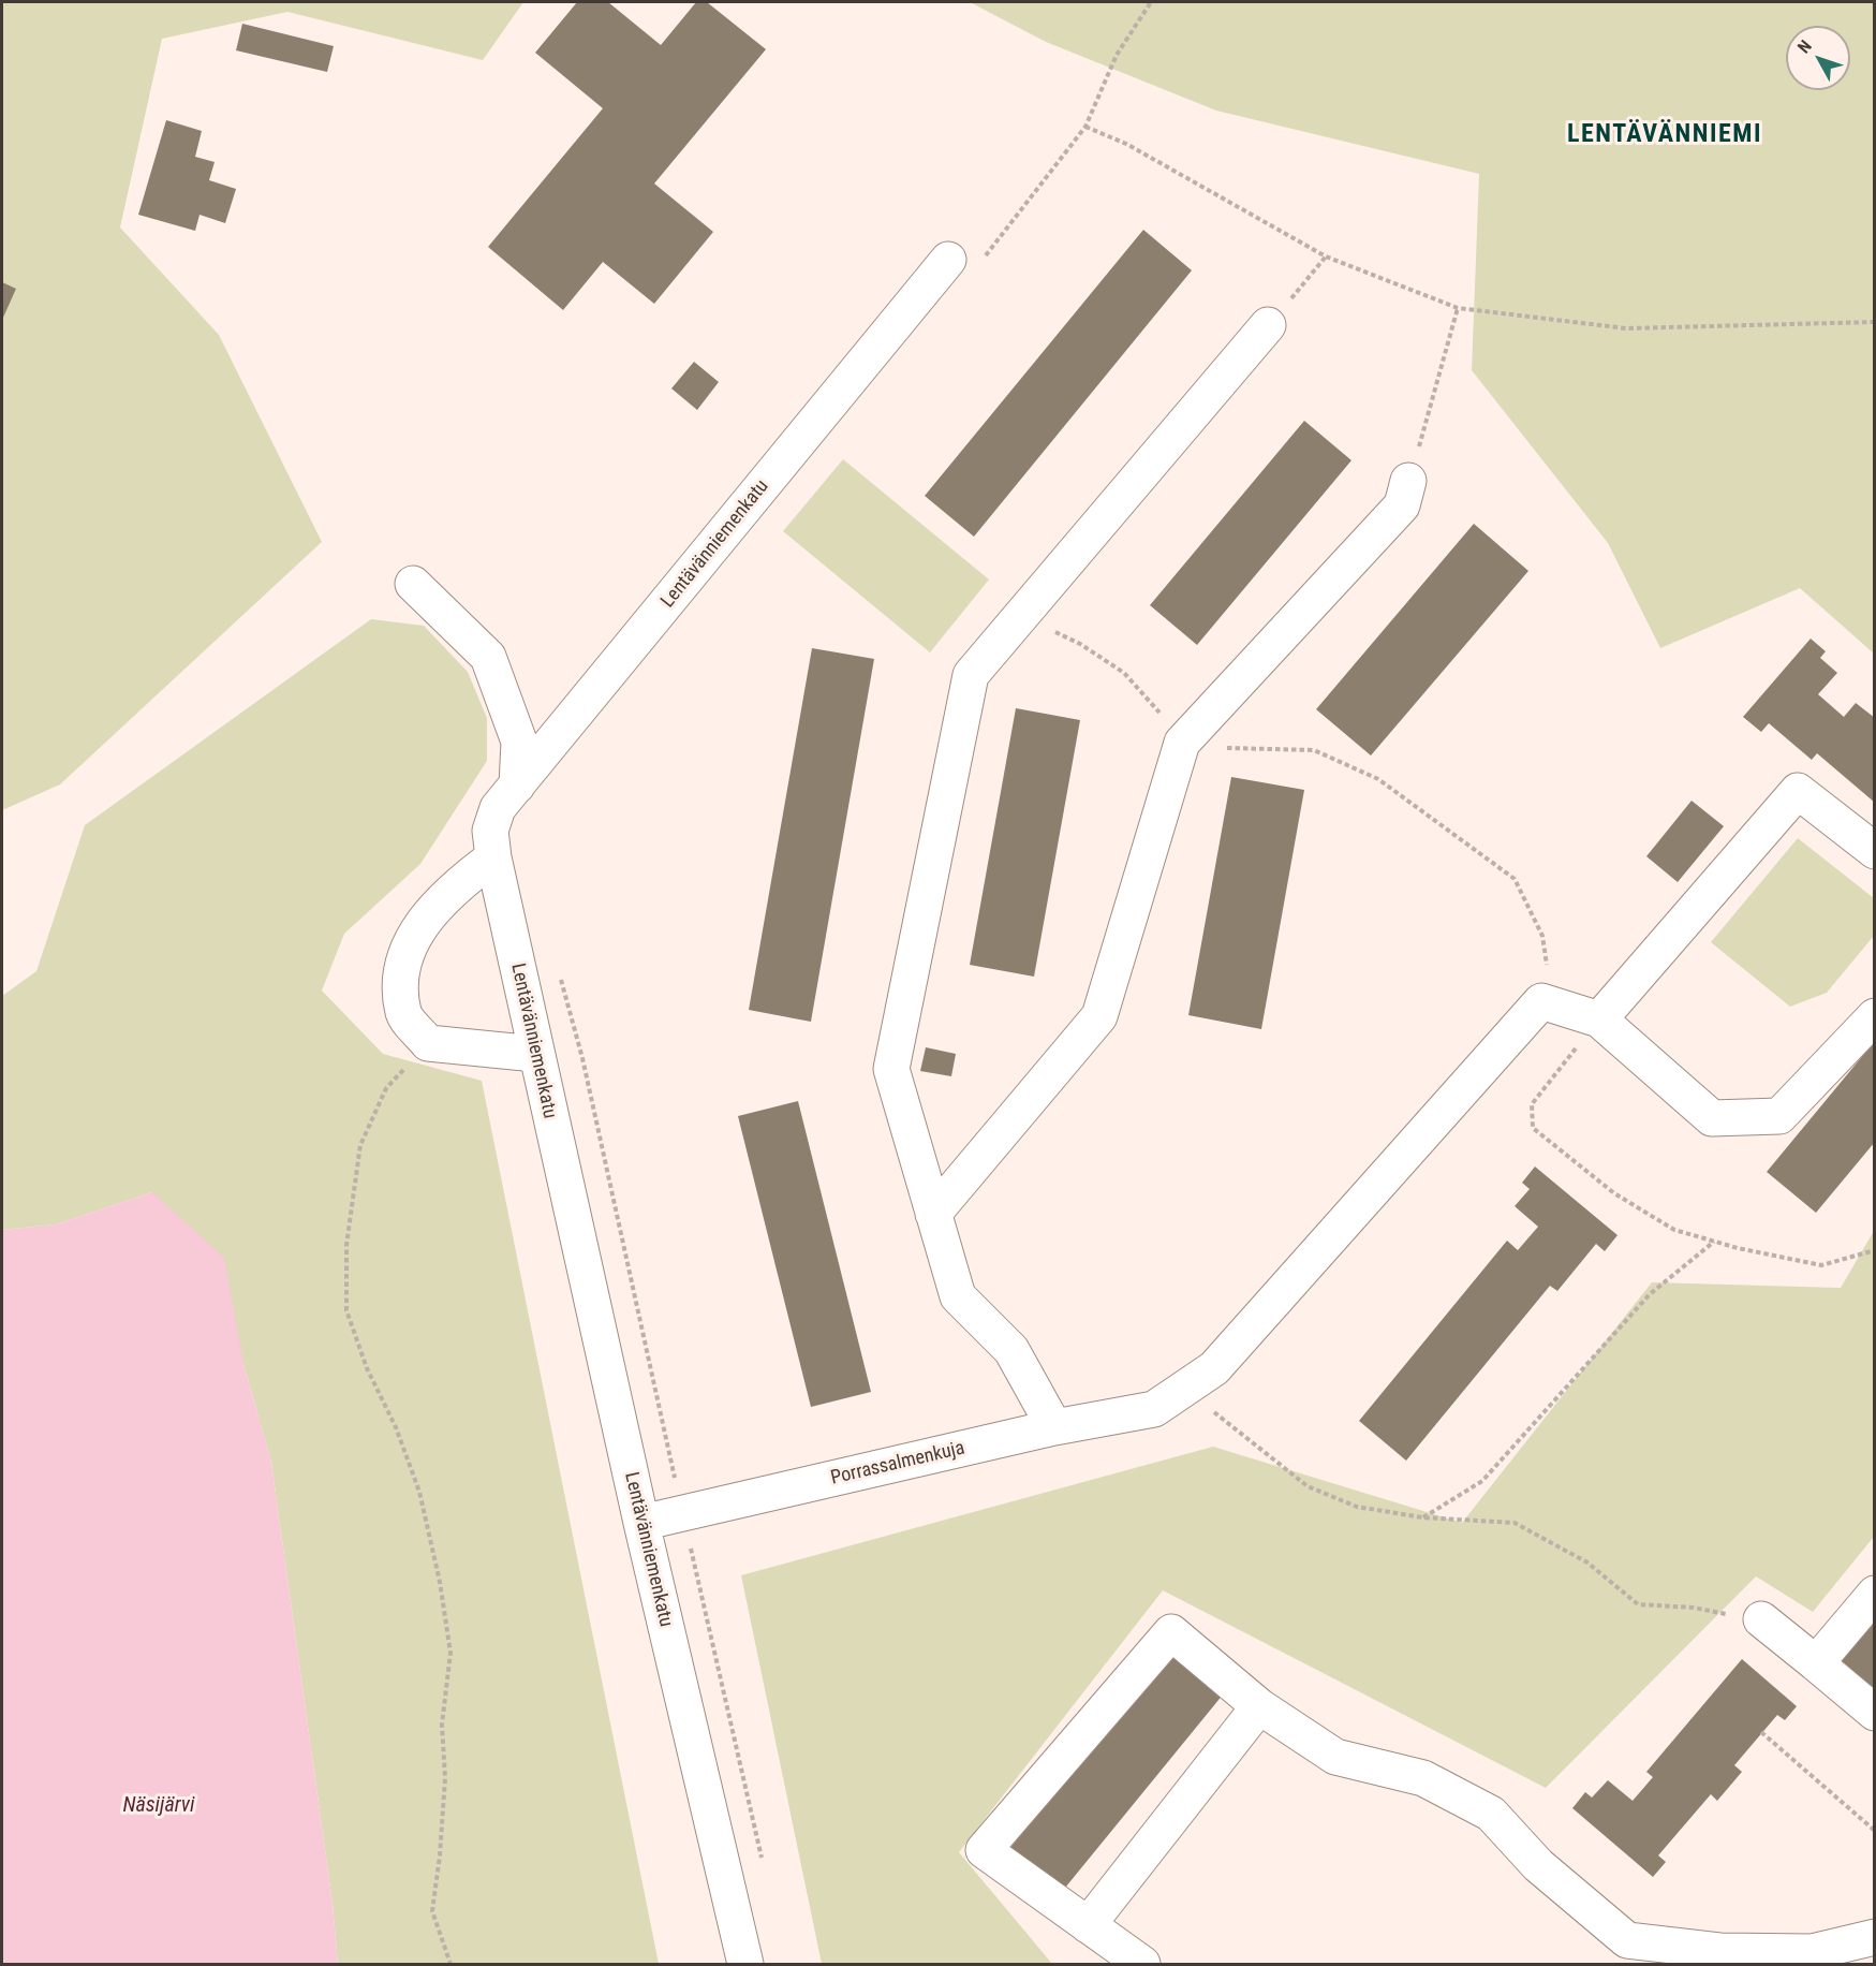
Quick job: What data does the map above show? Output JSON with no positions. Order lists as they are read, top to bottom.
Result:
{
  "streets": {
    "street": ["Lentävänniemenkatu", "Porrassalmenkuja"]
  },
  "crossings": [
    ["Lentävänniemenkatu", "Porrassalmenkuja"]
  ],
  "districts": ["LENTÄVÄNNIEMI"],
  "water": ["Näsijärvi"],
  "north": "top left"
}
